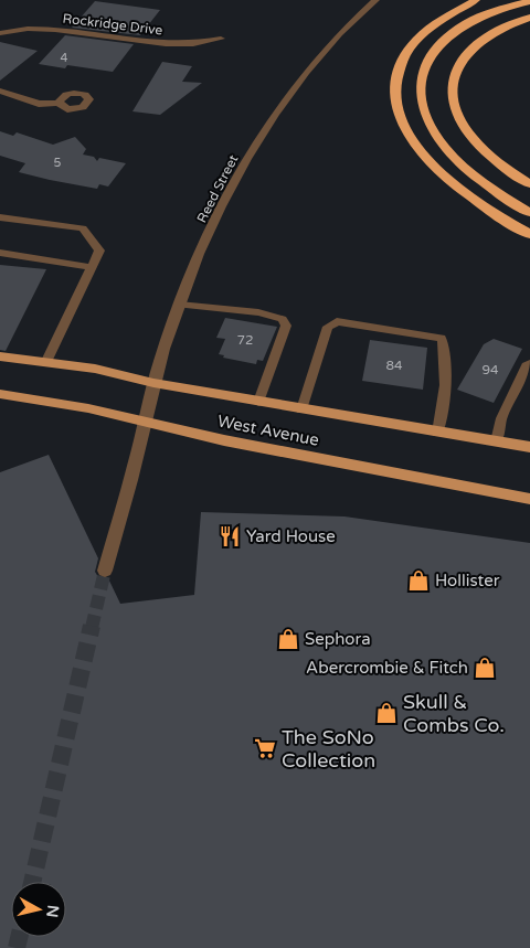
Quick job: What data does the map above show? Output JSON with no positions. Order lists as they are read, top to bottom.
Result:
{
  "streets": {
    "main road": ["West Avenue"],
    "street": ["Rockridge Drive", "Reed Street"]
  },
  "crossings": [
    ["Reed Street", "West Avenue"]
  ],
  "places": {
    "restaurant": ["Yard House"],
    "shop": [
      "Hollister",
      "Sephora",
      "Abercrombie & Fitch",
      "Skull & Combs Co."
    ],
    "supermarket": ["The SoNo Collection"]
  },
  "house_numbers": [
    "4",
    "5",
    "72",
    "84",
    "94"
  ],
  "north": "right"
}
